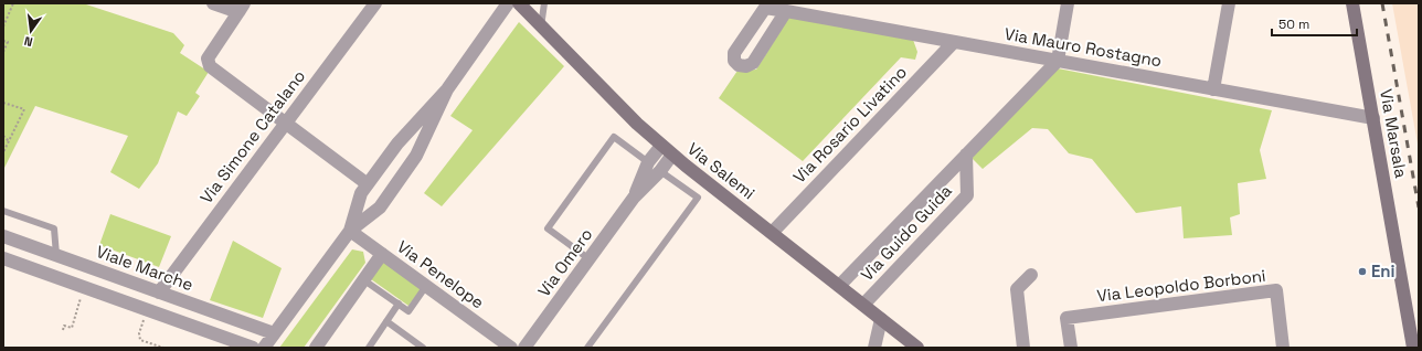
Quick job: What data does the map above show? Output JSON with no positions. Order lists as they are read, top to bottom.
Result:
{
  "streets": {
    "street": [
      "Via Mauro Rostagno",
      "Via Rosario Livatino",
      "Via Marsala",
      "Via Simone Catalano",
      "Via Salemi",
      "Via Guido Guida",
      "Via Omero",
      "Viale Marche",
      "Via Penelope",
      "Via Leopoldo Borboni"
    ]
  },
  "crossings": [
    ["Via Mauro Rostagno", "Via Rosario Livatino"],
    ["Via Mauro Rostagno", "Via Marsala"],
    ["Via Mauro Rostagno", "Via Guido Guida"],
    ["Via Rosario Livatino", "Via Salemi"],
    ["Via Simone Catalano", "Viale Marche"],
    ["Via Salemi", "Via Guido Guida"]
  ],
  "places": ["Eni"],
  "scale_bar": "50 m",
  "north": "bottom"
}
